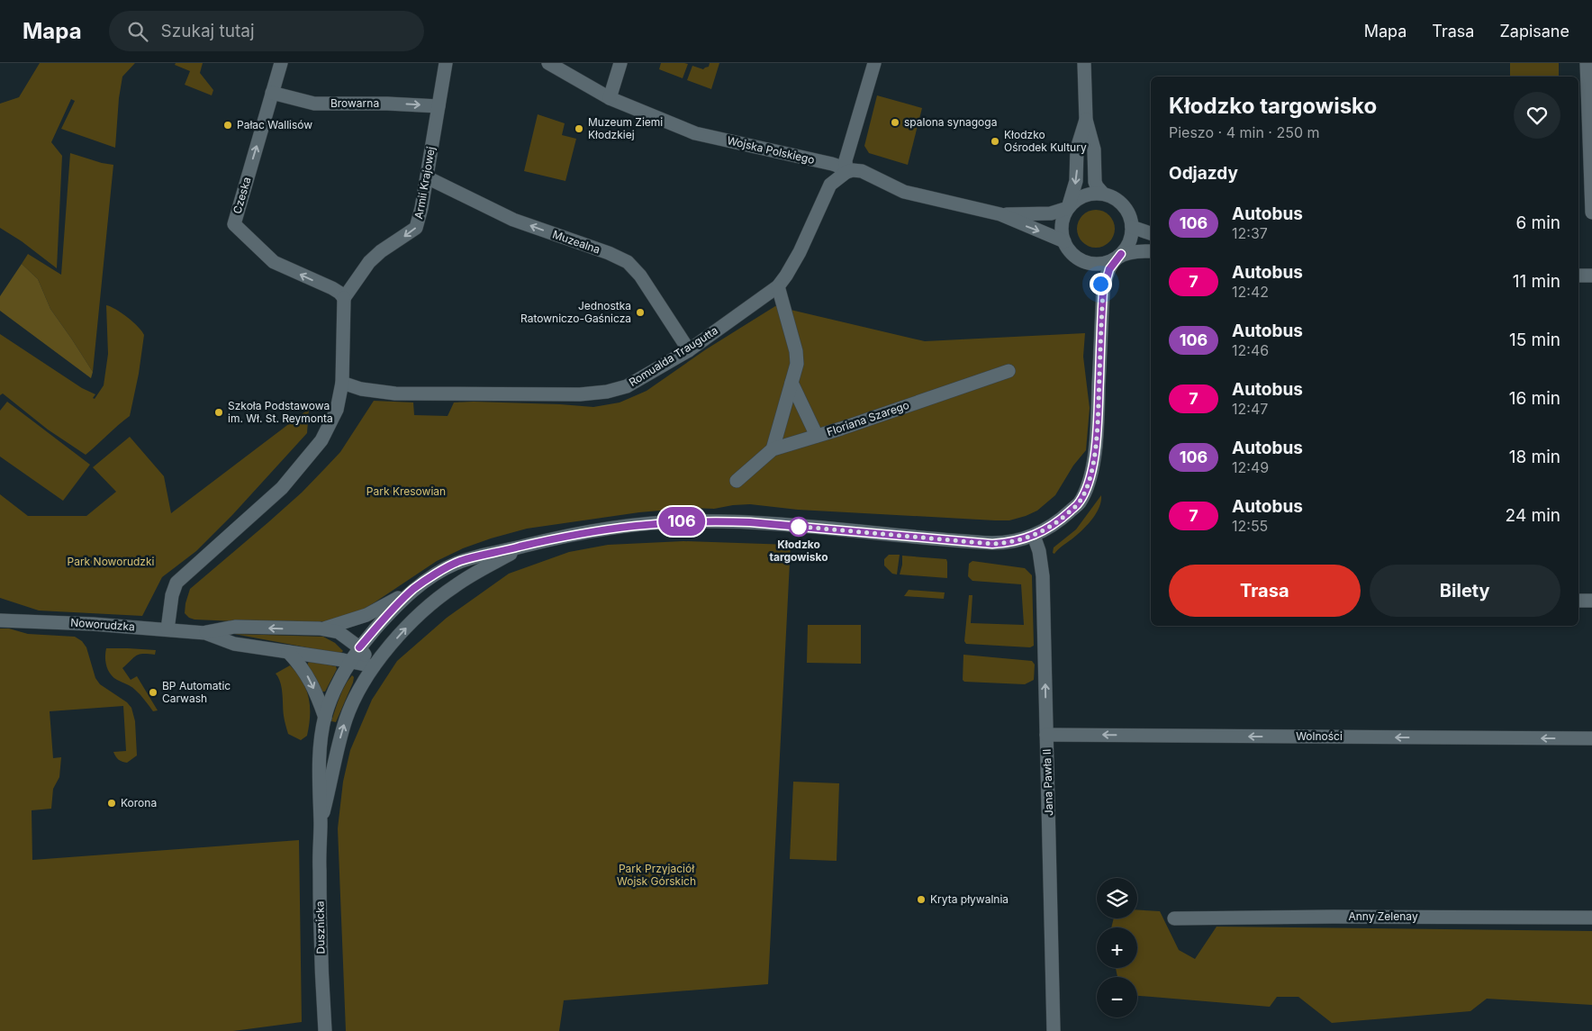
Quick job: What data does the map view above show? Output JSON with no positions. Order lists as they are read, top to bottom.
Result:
{
  "streets": {
    "street": [
      "Browarna",
      "Wojska Polskiego",
      "Armii Krajowej",
      "Czeska",
      "Muzealna",
      "Romualda Traugutta",
      "Floriana Szarego",
      "Noworudzka",
      "Wolności",
      "Jana Pawła II",
      "Anny Zelenay",
      "Dusznicka"
    ]
  },
  "crossings": [
    ["Browarna", "Armii Krajowej"],
    ["Browarna", "Czeska"],
    ["Wojska Polskiego", "Romualda Traugutta"],
    ["Armii Krajowej", "Czeska"],
    ["Armii Krajowej", "Muzealna"],
    ["Muzealna", "Romualda Traugutta"],
    ["Noworudzka", "Dusznicka"],
    ["Wolności", "Jana Pawła II"]
  ],
  "one_way": [
    "Browarna",
    "Armii Krajowej",
    "Czeska",
    "Muzealna",
    "Wolności",
    "Jana Pawła II"
  ],
  "parks": ["Park Kresowian", "Park Noworudzki", "Park Przyjaciół Wojsk Górskich"],
  "places": [
    "spalona synagoga",
    "Pałac Wallisów",
    "Muzeum Ziemi Kłodzkiej",
    "Kłodzko Ośrodek Kultury",
    "Jednostka Ratowniczo-Gaśnicza",
    "Szkoła Podstawowa im. Wł. St. Reymonta",
    "Kłodzko targowisko",
    "BP Automatic Carwash",
    "Korona",
    "Kryta pływalnia"
  ],
  "lines": ["bus line 106"],
  "page": {
    "header": "Mapa",
    "search": "Szukaj tutaj",
    "nav": ["Mapa", "Trasa", "Zapisane"],
    "on_map": "106",
    "heading": [
      ["Kłodzko targowisko", "Pieszo · 4 min · 250 m"],
      "Odjazdy"
    ],
    "list": [
      {
        "mark": "106",
        "name": "Autobus",
        "note": "12:37",
        "value": "6 min"
      },
      {
        "mark": "7",
        "name": "Autobus",
        "note": "12:42",
        "value": "11 min"
      },
      {
        "mark": "106",
        "name": "Autobus",
        "note": "12:46",
        "value": "15 min"
      },
      {
        "mark": "7",
        "name": "Autobus",
        "note": "12:47",
        "value": "16 min"
      },
      {
        "mark": "106",
        "name": "Autobus",
        "note": "12:49",
        "value": "18 min"
      },
      {
        "mark": "7",
        "name": "Autobus",
        "note": "12:55",
        "value": "24 min"
      }
    ],
    "buttons": ["Trasa", "Bilety"],
    "map_buttons": ["+", "−"]
  }
}
